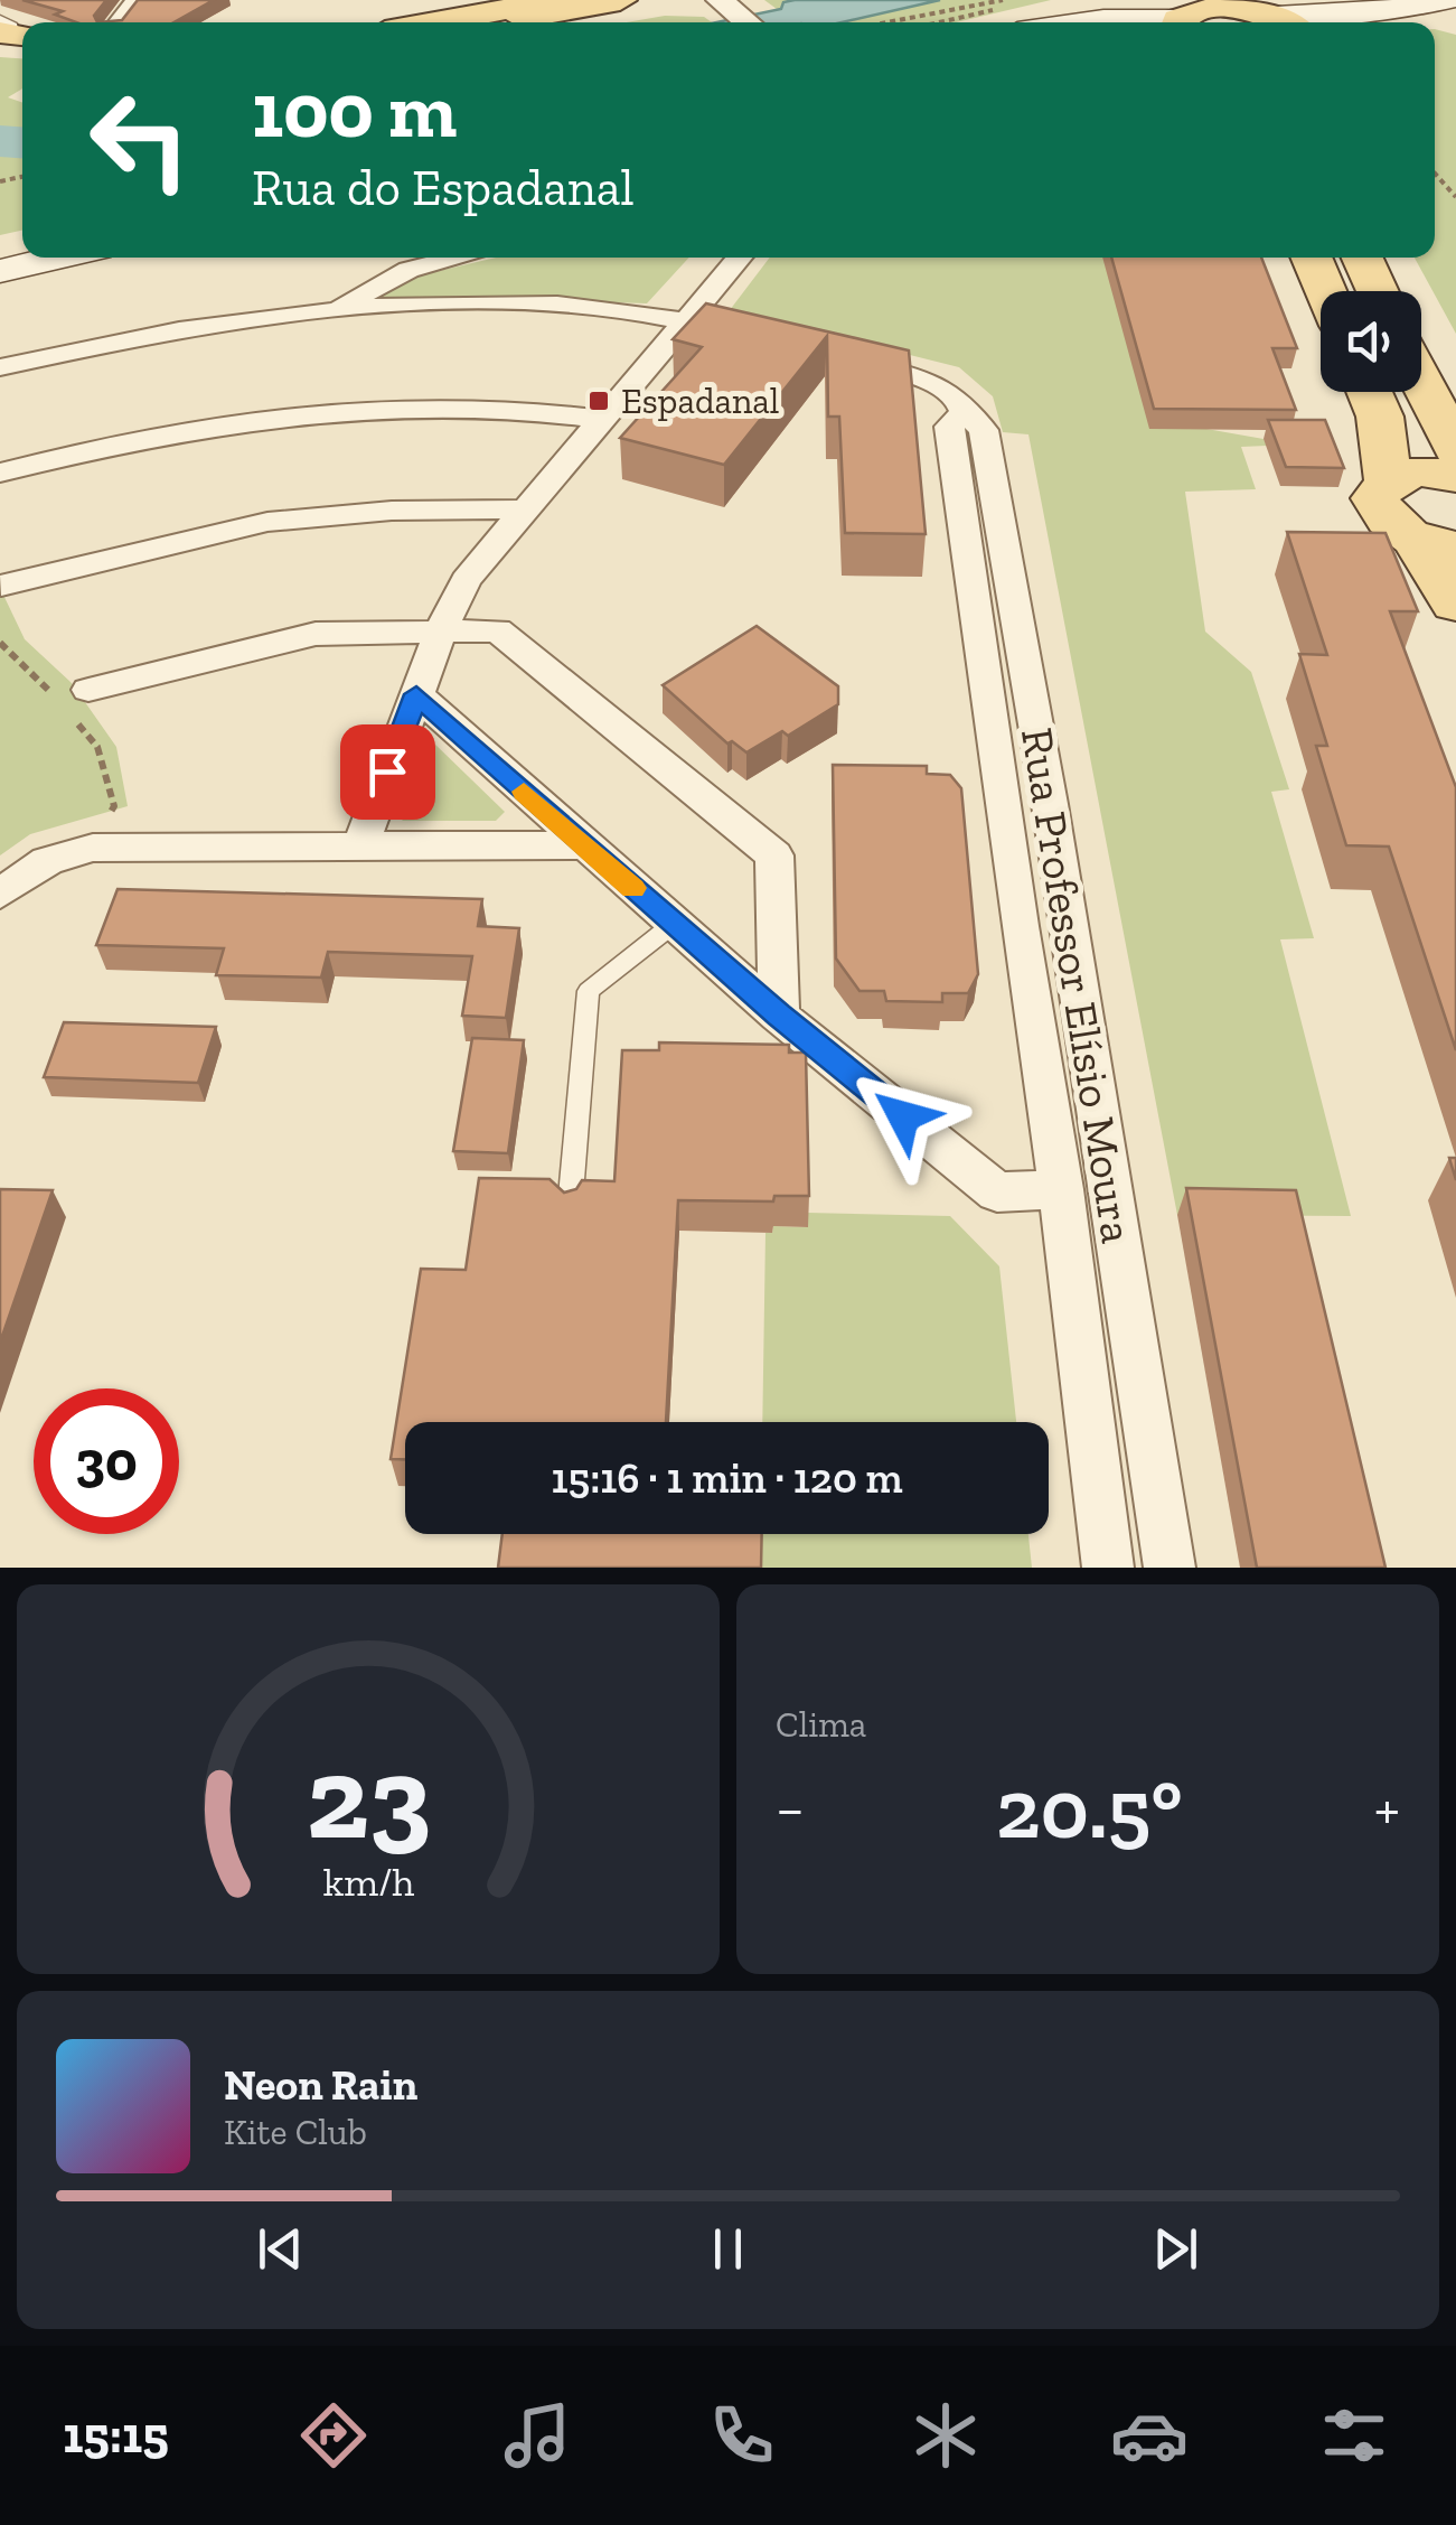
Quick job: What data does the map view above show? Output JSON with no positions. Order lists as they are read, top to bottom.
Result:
{
  "streets": {
    "street": ["Rua Professor Elísio Moura"]
  },
  "places": {
    "transit": ["Espadanal"]
  },
  "page": {
    "turn": ["100 m", "Rua do Espadanal"],
    "limit": "30",
    "trip": "15:16 · 1 min · 120 m",
    "tile": "Clima",
    "heat": ["−", "20.5°", "+"],
    "song": ["Neon Rain", "Kite Club"],
    "tabs": "15:15",
    "gauge": ["23", "km/h"]
  }
}
